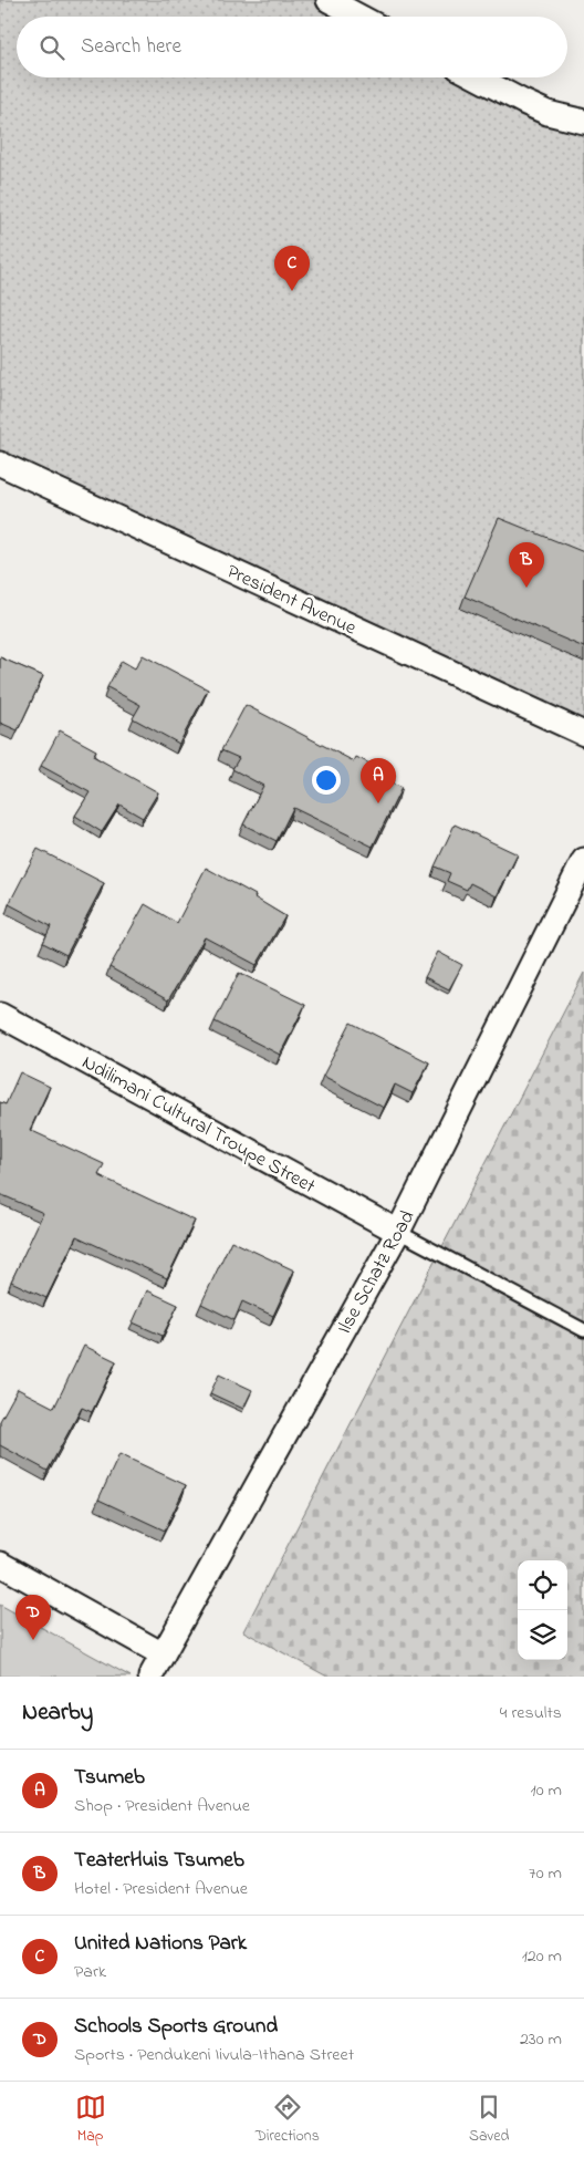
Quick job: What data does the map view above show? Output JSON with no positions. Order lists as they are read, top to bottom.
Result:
{
  "streets": {
    "street": ["President Avenue", "Ndilimani Cultural Troupe Street", "Ilse Schatz Road"]
  },
  "crossings": [
    ["Ndilimani Cultural Troupe Street", "Ilse Schatz Road"]
  ],
  "page": {
    "search": "Search here",
    "pins": [
      "C",
      "B",
      "A",
      "D"
    ],
    "heading": ["Nearby", "4 results"],
    "list": [
      {
        "mark": "A",
        "name": "Tsumeb",
        "note": "Shop · President Avenue",
        "value": "10 m"
      },
      {
        "mark": "B",
        "name": "TeaterHuis Tsumeb",
        "note": "Hotel · President Avenue",
        "value": "70 m"
      },
      {
        "mark": "C",
        "name": "United Nations Park",
        "note": "Park",
        "value": "120 m"
      },
      {
        "mark": "D",
        "name": "Schools Sports Ground",
        "note": "Sports · Pendukeni Iivula-Ithana Street",
        "value": "230 m"
      }
    ],
    "nav": ["Map", "Directions", "Saved"]
  }
}
